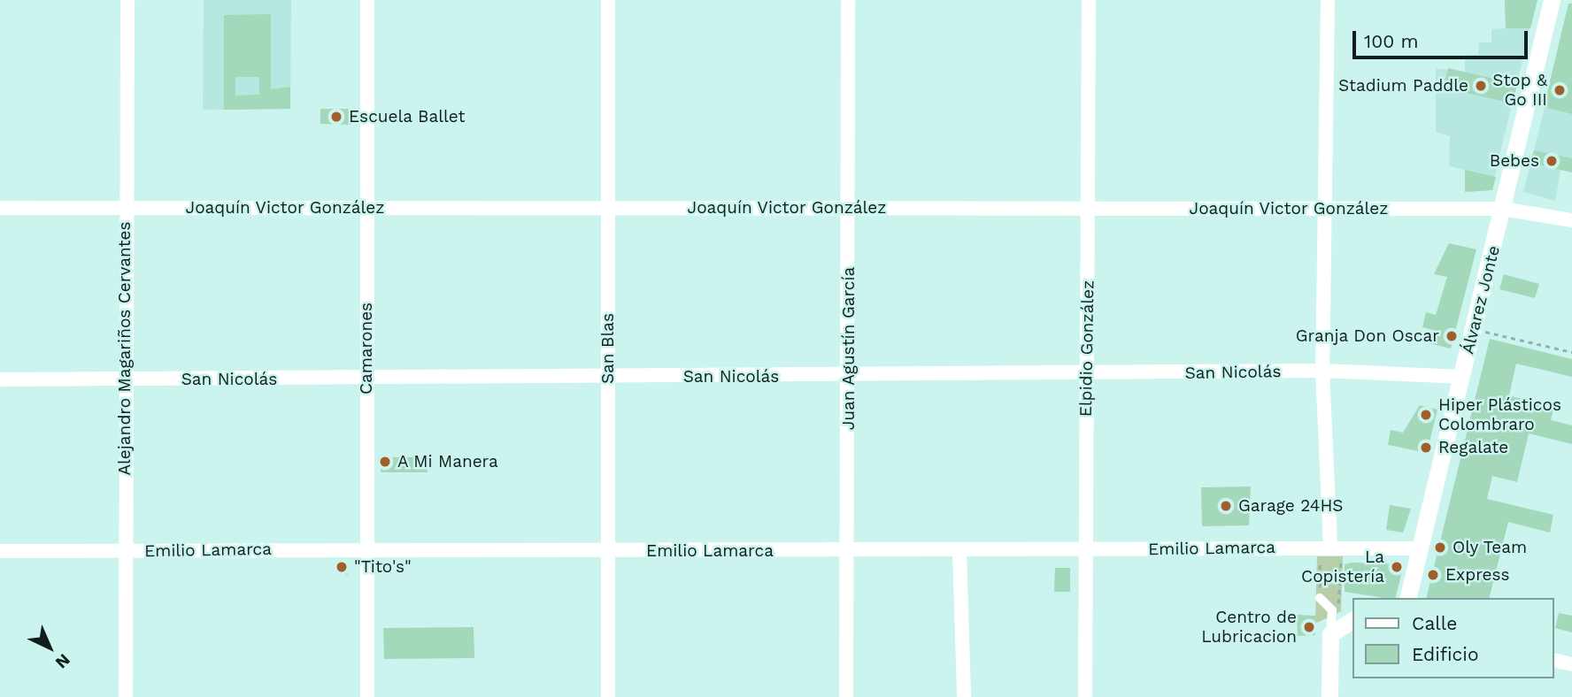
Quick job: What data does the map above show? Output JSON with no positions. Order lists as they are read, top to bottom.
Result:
{
  "streets": {
    "street": [
      "Joaquín Victor González",
      "Álvarez Jonte",
      "Alejandro Magariños Cervantes",
      "Camarones",
      "San Blas",
      "Juan Agustín García",
      "Elpidio González",
      "San Nicolás",
      "Emilio Lamarca"
    ]
  },
  "crossings": [
    ["Joaquín Victor González", "Álvarez Jonte"],
    ["Joaquín Victor González", "Alejandro Magariños Cervantes"],
    ["Joaquín Victor González", "Camarones"],
    ["Joaquín Victor González", "San Blas"],
    ["Joaquín Victor González", "Juan Agustín García"],
    ["Joaquín Victor González", "Elpidio González"],
    ["Álvarez Jonte", "San Nicolás"],
    ["Álvarez Jonte", "Emilio Lamarca"],
    ["Alejandro Magariños Cervantes", "San Nicolás"],
    ["Alejandro Magariños Cervantes", "Emilio Lamarca"],
    ["Camarones", "San Nicolás"],
    ["Camarones", "Emilio Lamarca"],
    ["San Blas", "San Nicolás"],
    ["San Blas", "Emilio Lamarca"],
    ["Juan Agustín García", "San Nicolás"],
    ["Juan Agustín García", "Emilio Lamarca"],
    ["Elpidio González", "San Nicolás"],
    ["Elpidio González", "Emilio Lamarca"]
  ],
  "places": [
    "Stadium Paddle",
    "Stop & Go III",
    "Escuela Ballet",
    "Bebes",
    "Granja Don Oscar",
    "Hiper Plásticos Colombraro",
    "Regalate",
    "A Mi Manera",
    "Garage 24HS",
    "Oly Team",
    "\"Tito's\"",
    "La Copistería",
    "Express",
    "Centro de Lubricacion"
  ],
  "legend": ["Calle", "Edificio"],
  "scale_bar": "100 m",
  "north": "bottom right"
}
